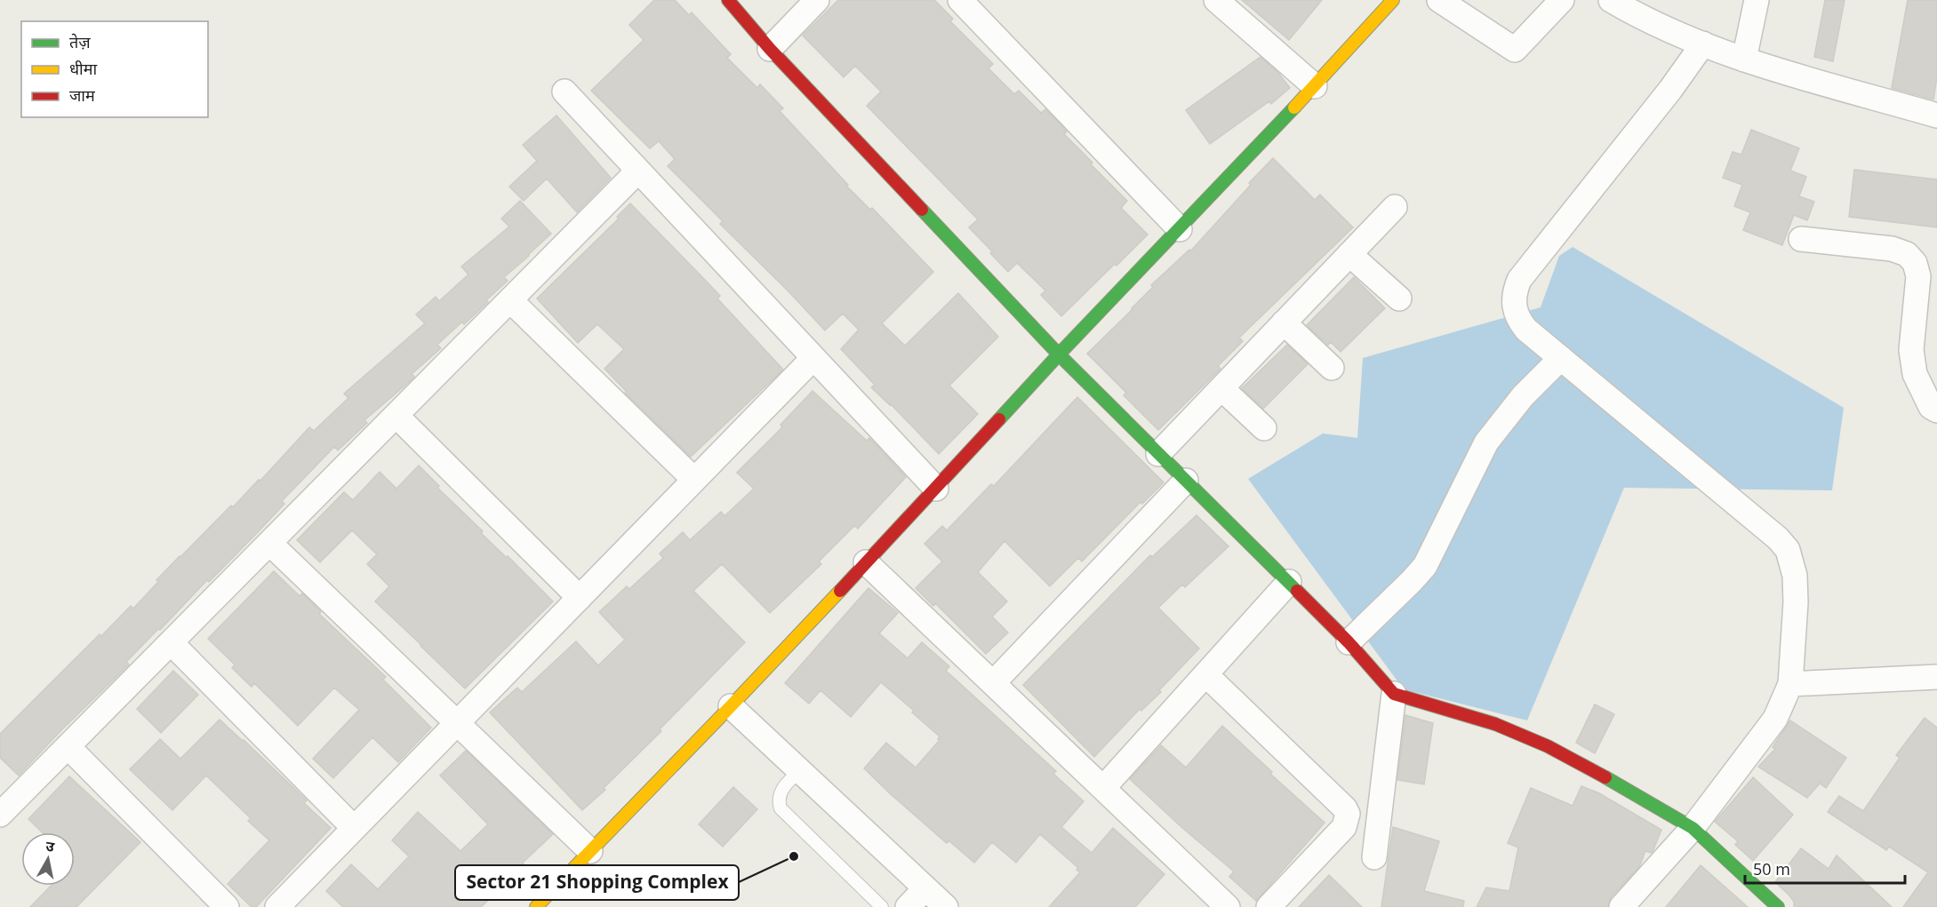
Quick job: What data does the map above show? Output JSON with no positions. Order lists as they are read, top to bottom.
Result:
{
  "places": ["Sector 21 Shopping Complex"],
  "legend": ["तेज़", "धीमा", "जाम"],
  "scale_bar": "50 m",
  "north": "top"
}
